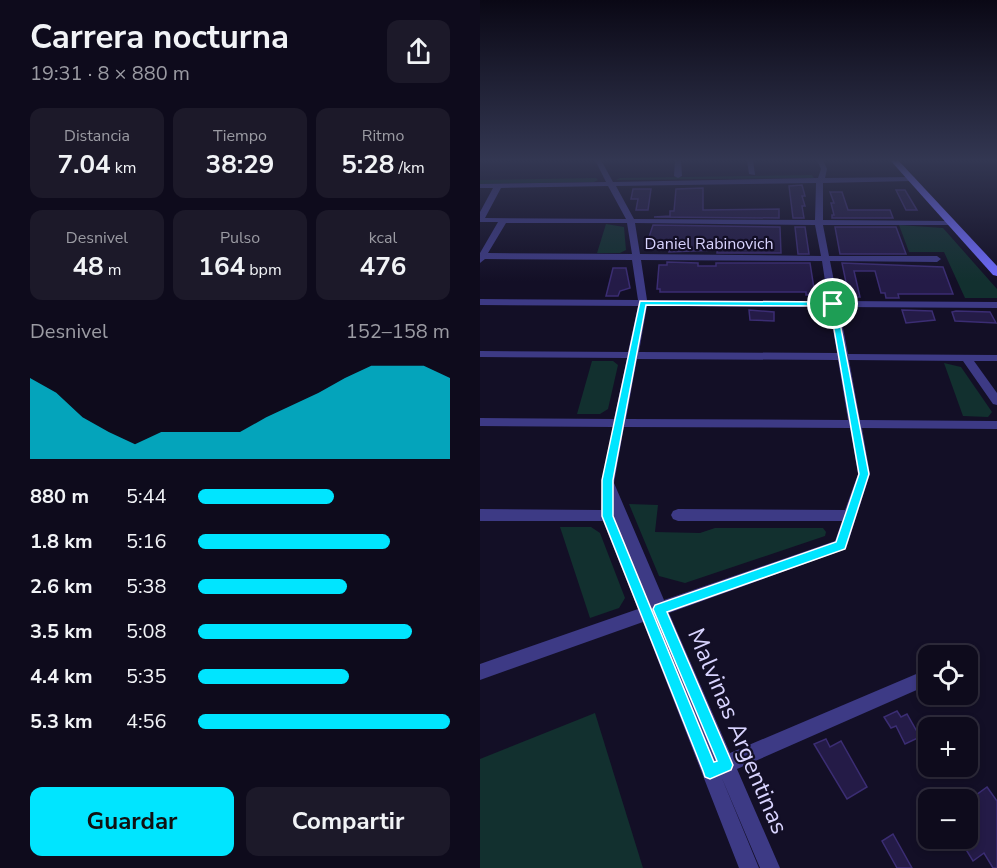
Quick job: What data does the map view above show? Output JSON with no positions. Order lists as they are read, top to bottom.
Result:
{
  "streets": {
    "street": ["Daniel Rabinovich", "Malvinas Argentinas"]
  },
  "crossings": [
    ["Daniel Rabinovich", "Malvinas Argentinas"]
  ],
  "page": {
    "heading": ["Carrera nocturna", "19:31 · 8 × 880 m"],
    "stats": [
      ["Distancia", "7.04 km"],
      ["Tiempo", "38:29"],
      ["Ritmo", "5:28 /km"],
      ["Desnivel", "48 m"],
      ["Pulso", "164 bpm"],
      ["kcal", "476"]
    ],
    "chart": ["Desnivel", "152–158 m"],
    "list": [
      {
        "name": "880 m",
        "note": "5:44"
      },
      {
        "name": "1.8 km",
        "note": "5:16"
      },
      {
        "name": "2.6 km",
        "note": "5:38"
      },
      {
        "name": "3.5 km",
        "note": "5:08"
      },
      {
        "name": "4.4 km",
        "note": "5:35"
      },
      {
        "name": "5.3 km",
        "note": "4:56"
      }
    ],
    "map_buttons": ["+", "−"],
    "buttons": ["Guardar", "Compartir"]
  }
}
